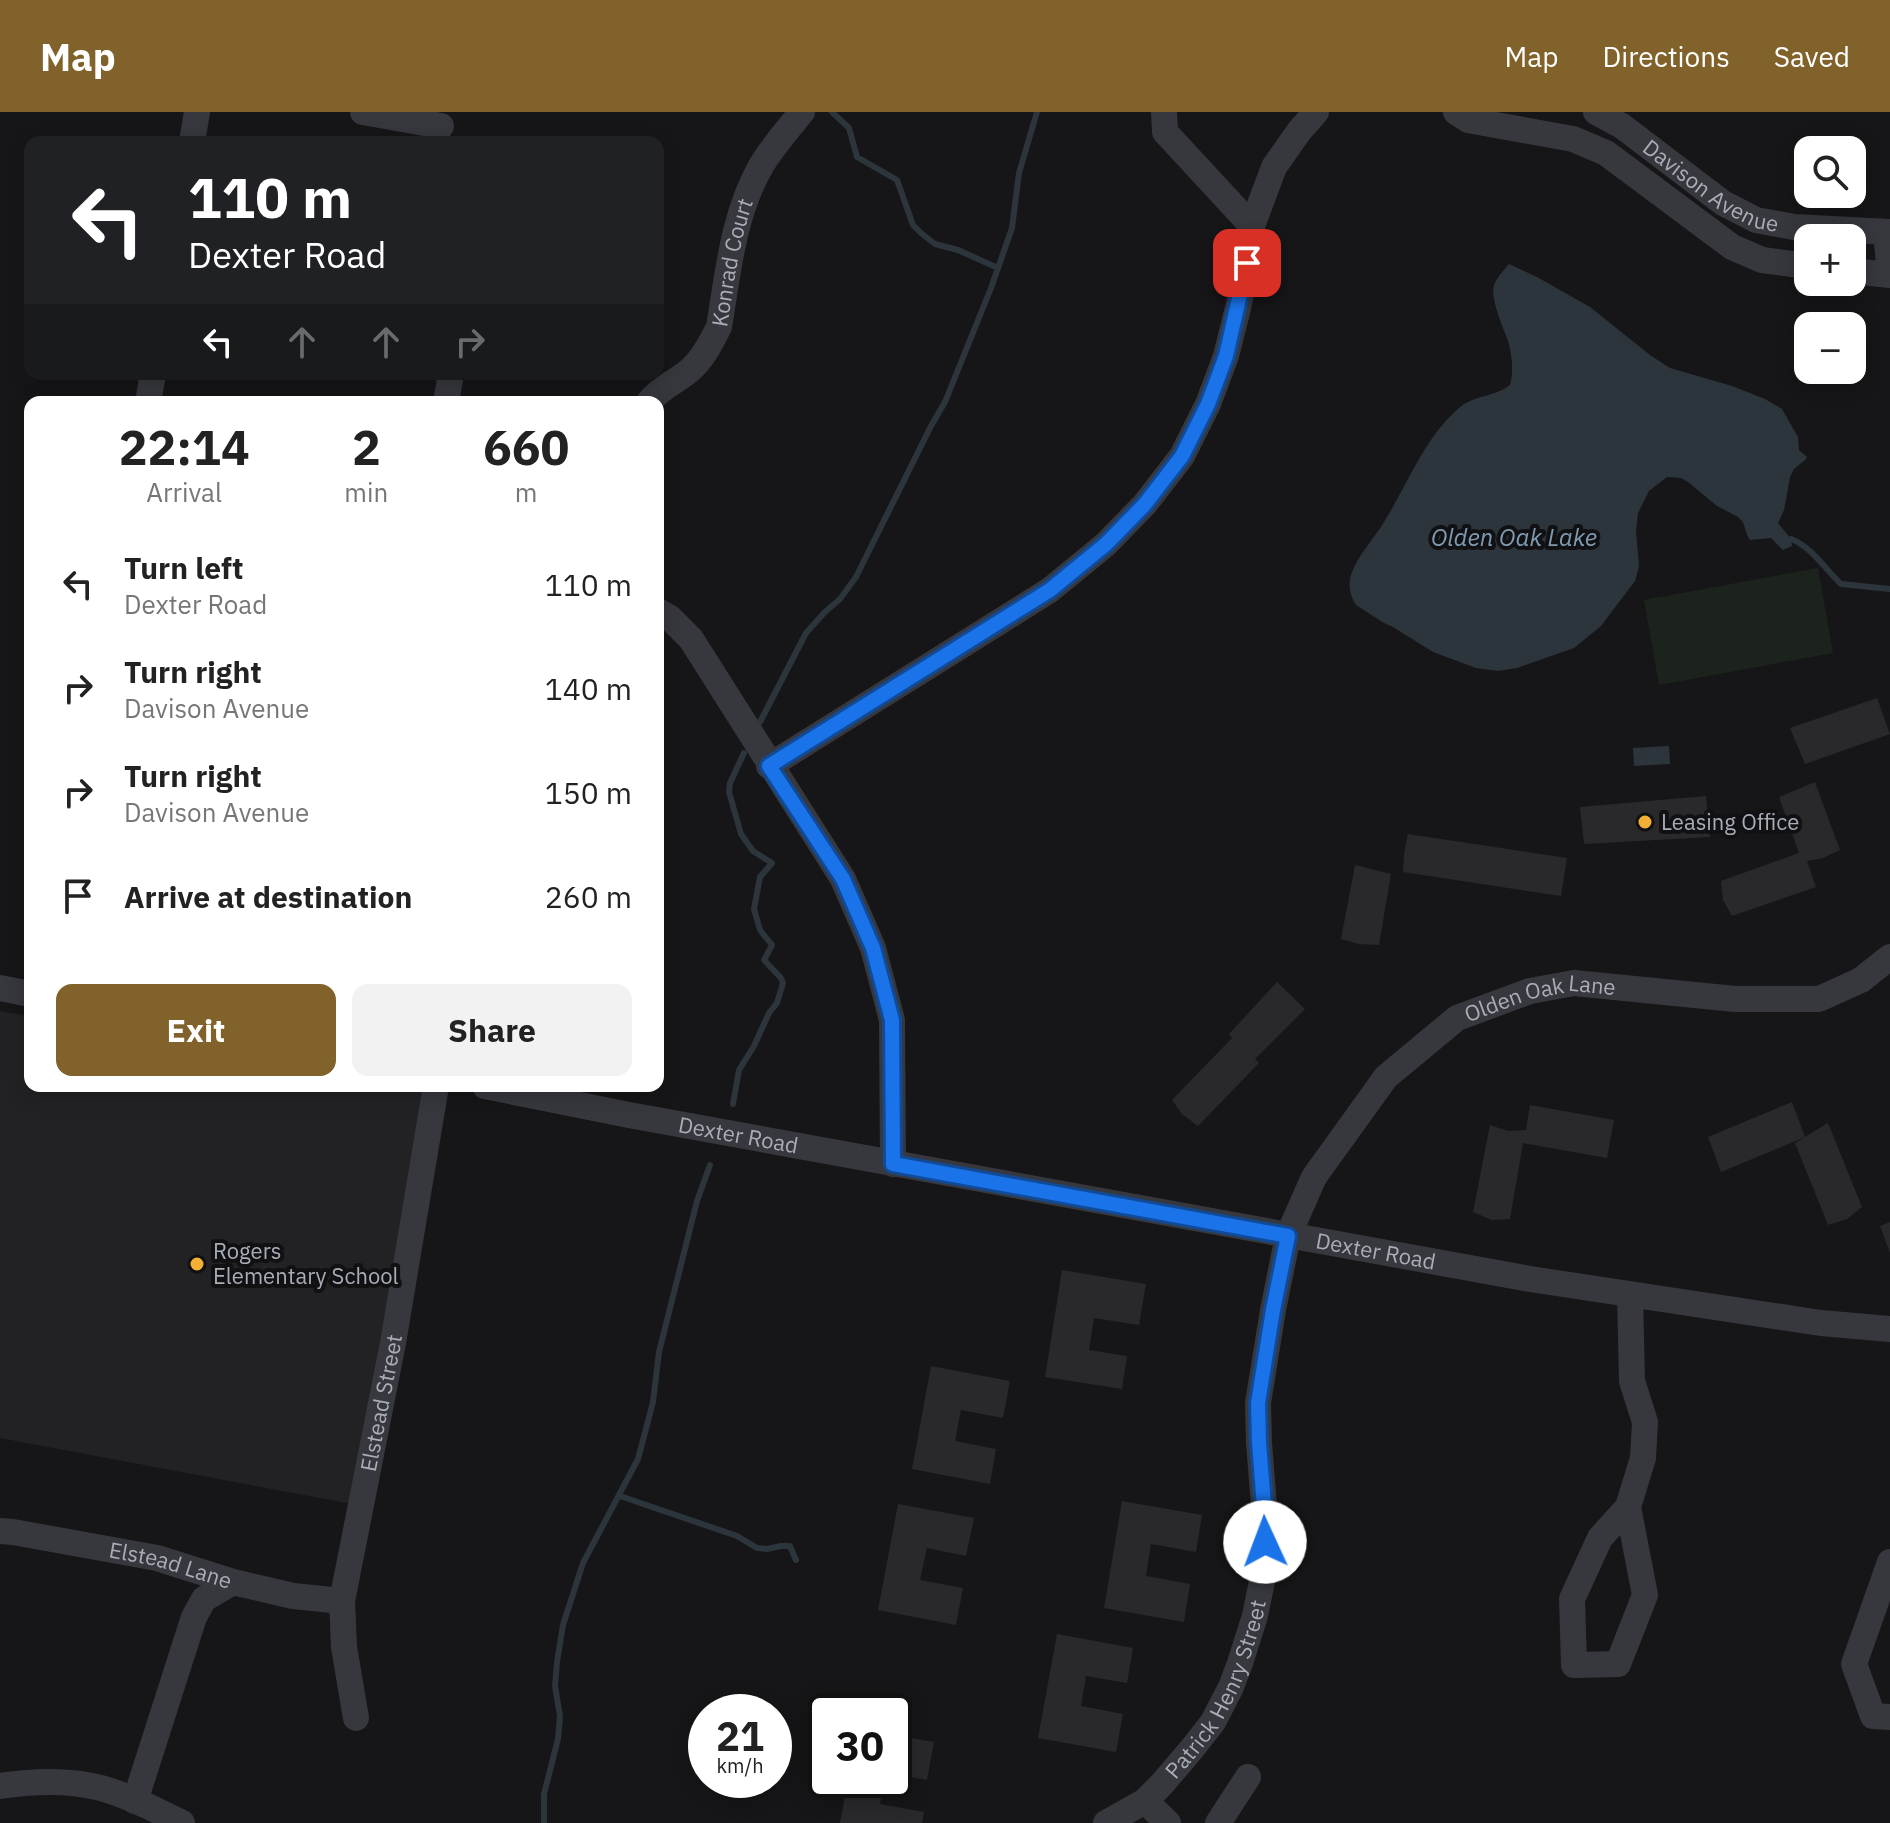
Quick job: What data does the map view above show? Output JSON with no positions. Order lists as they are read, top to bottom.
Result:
{
  "streets": {
    "street": [
      "Davison Avenue",
      "Konrad Court",
      "Olden Oak Lane",
      "Dexter Road",
      "Elstead Street",
      "Elstead Lane",
      "Patrick Henry Street"
    ]
  },
  "crossings": [
    ["Olden Oak Lane", "Dexter Road"],
    ["Olden Oak Lane", "Patrick Henry Street"],
    ["Dexter Road", "Patrick Henry Street"],
    ["Elstead Street", "Elstead Lane"]
  ],
  "water": ["Olden Oak Lake"],
  "places": ["Leasing Office", "Rogers Elementary School"],
  "page": {
    "header": "Map",
    "nav": ["Map", "Directions", "Saved"],
    "map_buttons": ["+", "−"],
    "turn": ["110 m", "Dexter Road"],
    "eta": [
      "22:14",
      "Arrival",
      "2",
      "min",
      "660",
      "m"
    ],
    "list": [
      {
        "name": "Turn left",
        "note": "Dexter Road",
        "value": "110 m"
      },
      {
        "name": "Turn right",
        "note": "Davison Avenue",
        "value": "140 m"
      },
      {
        "name": "Turn right",
        "note": "Davison Avenue",
        "value": "150 m"
      },
      {
        "name": "Arrive at destination",
        "value": "260 m"
      }
    ],
    "buttons": ["Exit", "Share"],
    "speed": "21 km/h",
    "limit": "30"
  }
}
